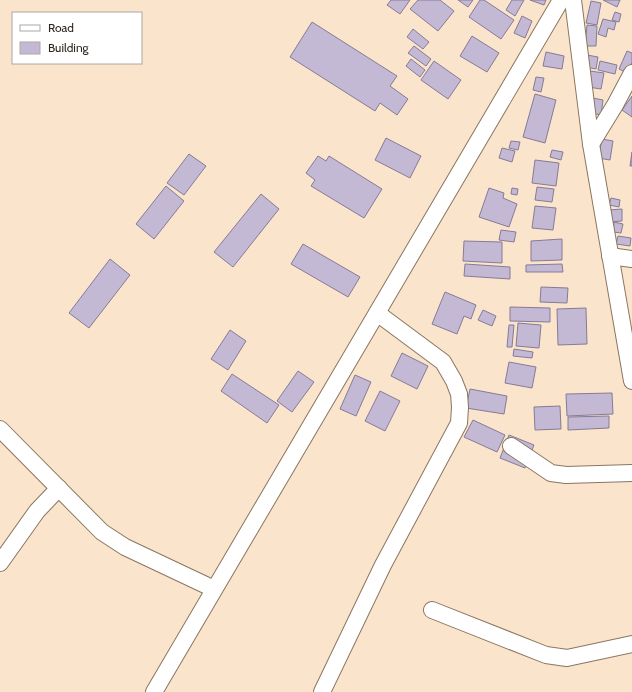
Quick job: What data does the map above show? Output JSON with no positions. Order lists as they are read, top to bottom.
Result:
{
  "legend": ["Road", "Building"]
}
